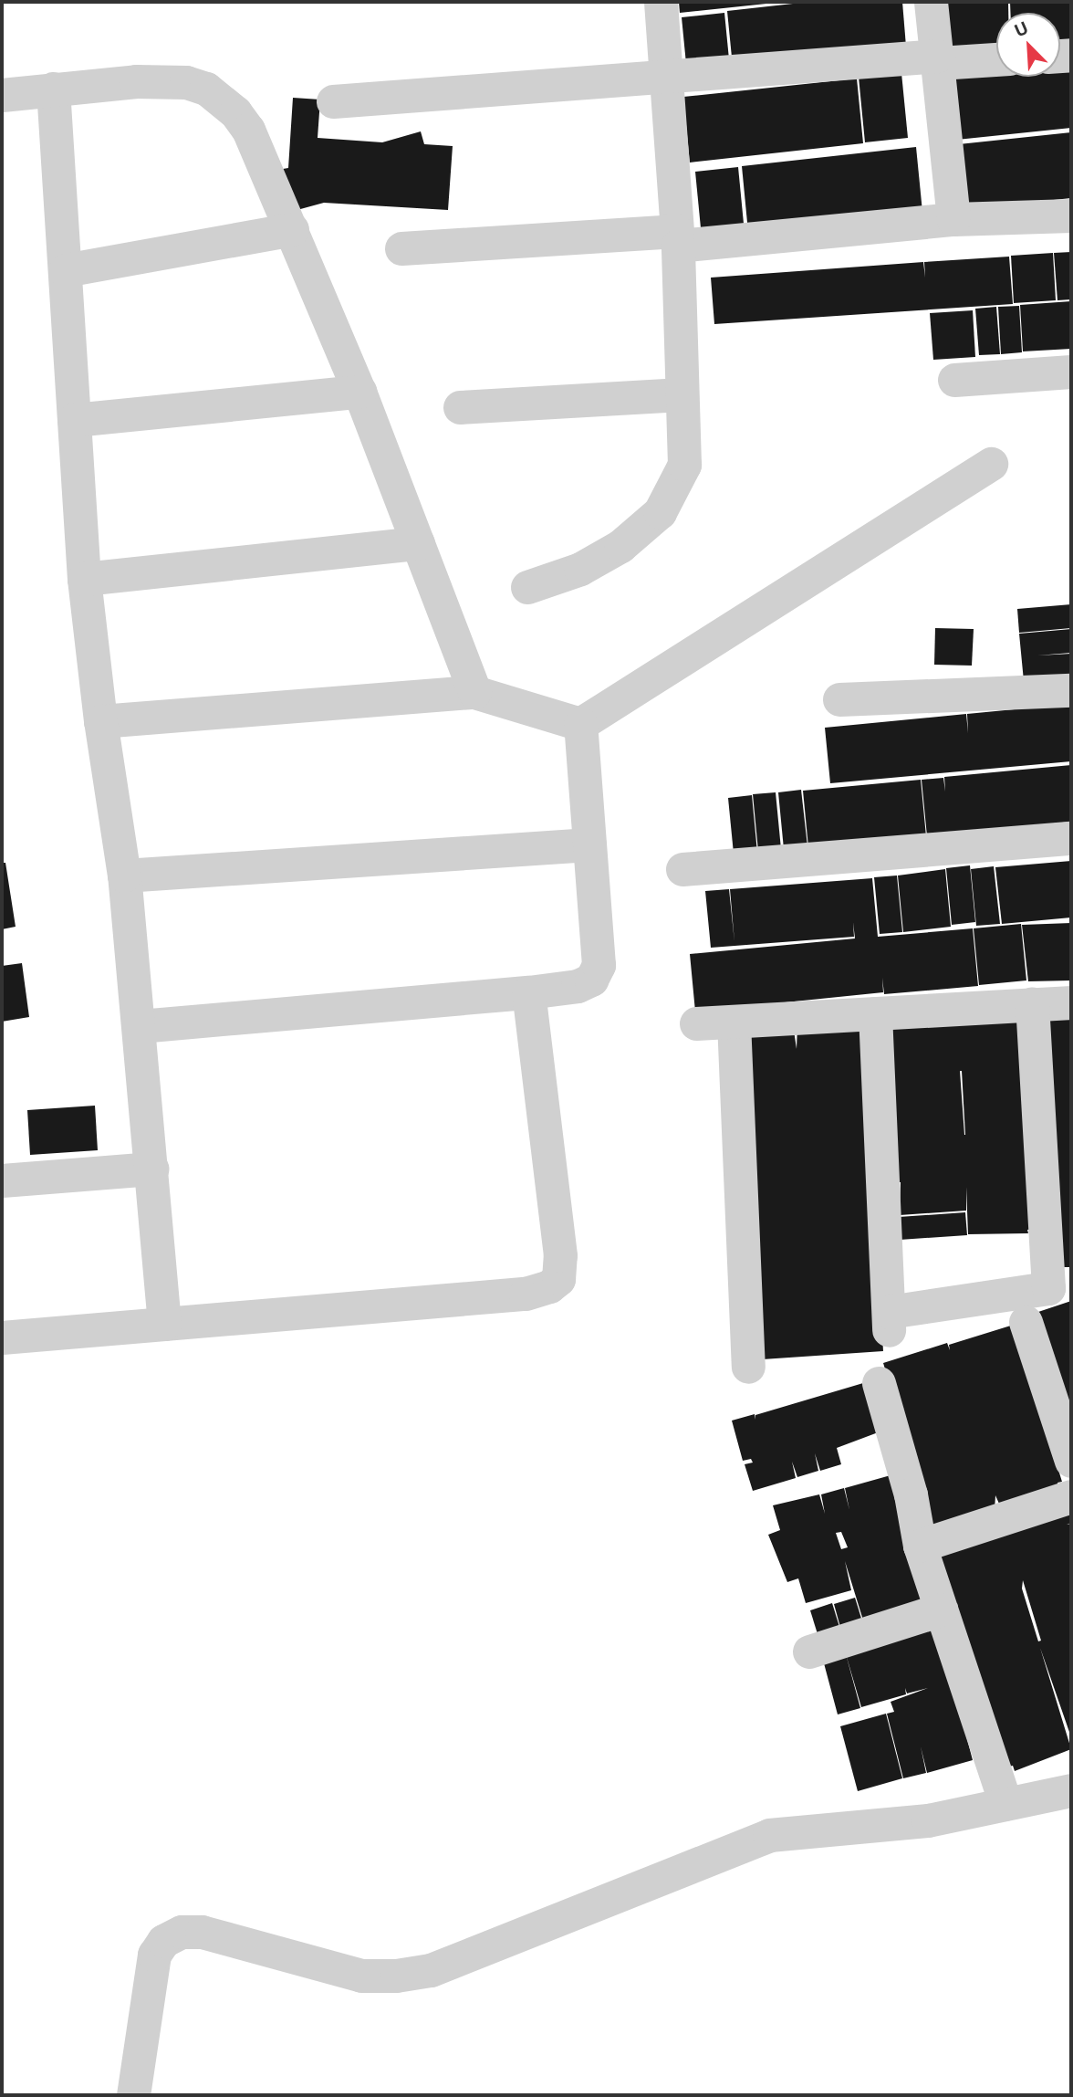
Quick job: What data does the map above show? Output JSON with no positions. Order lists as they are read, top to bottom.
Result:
{
  "north": "top left"
}
